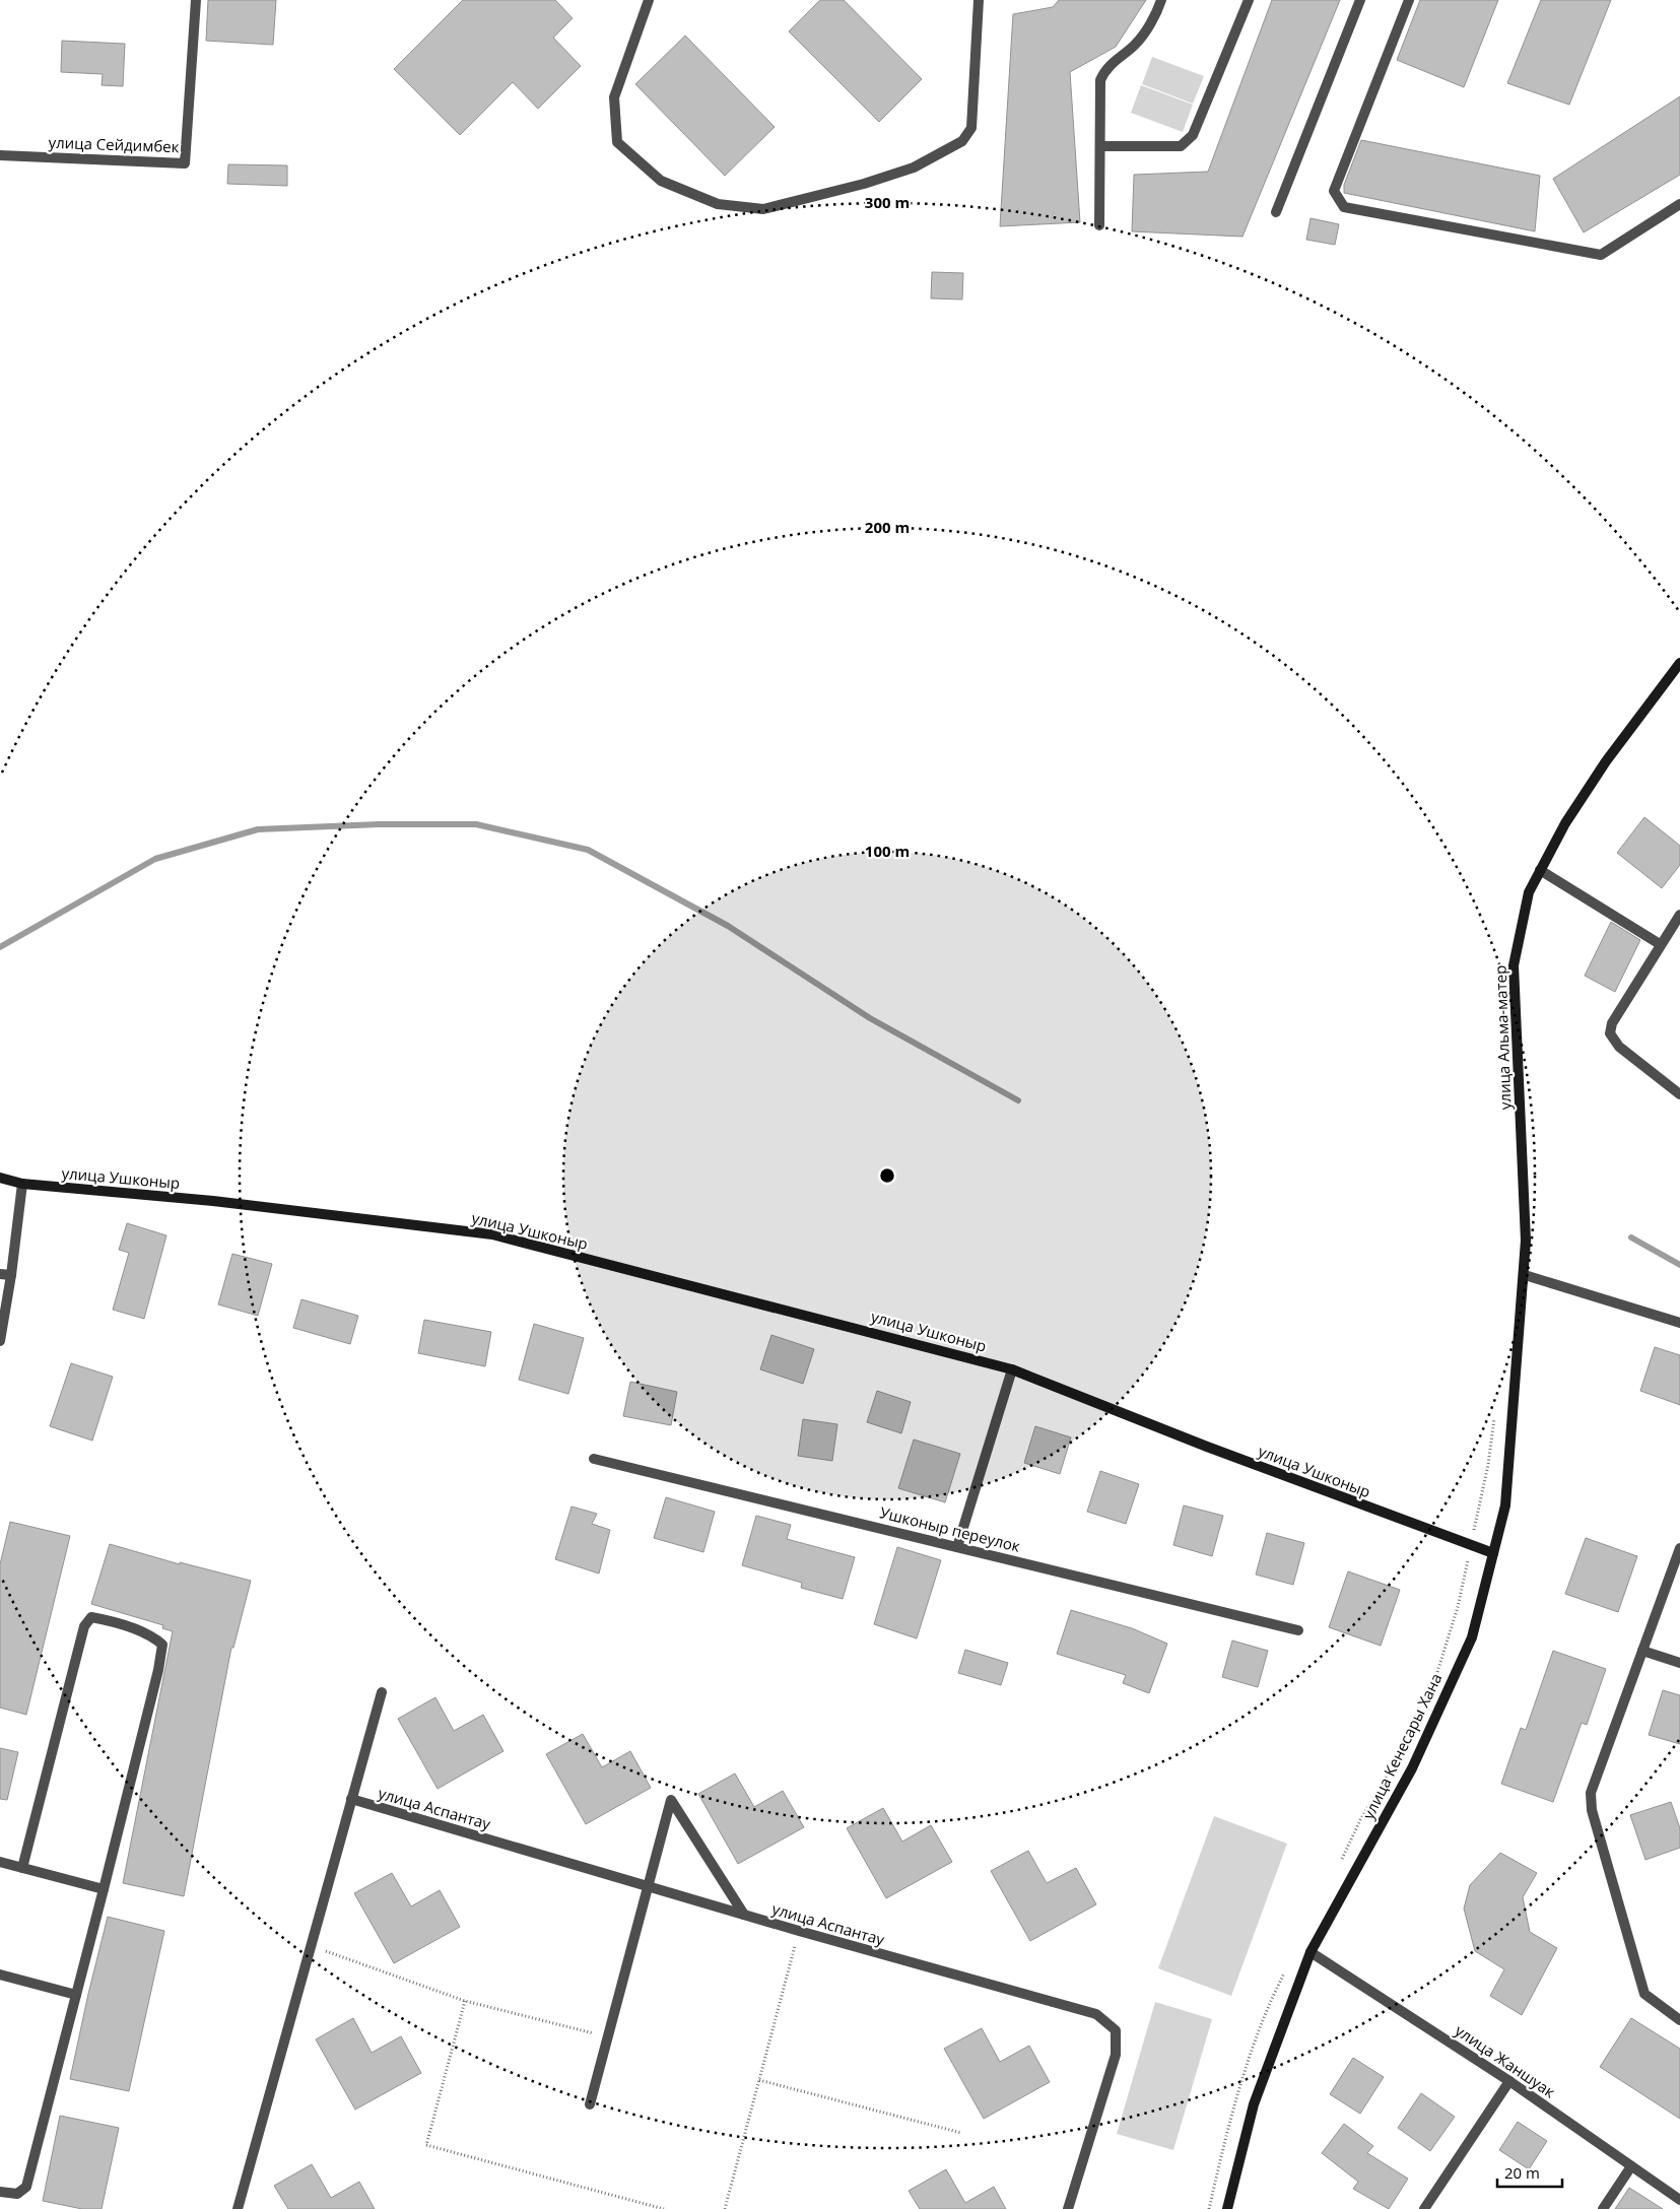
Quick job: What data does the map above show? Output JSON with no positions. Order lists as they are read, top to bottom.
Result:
{
  "streets": {
    "street": [
      "улица Сейдимбек",
      "улица Альма-матер",
      "улица Ушконыр",
      "Ушконыр переулок",
      "улица Кенесары Хана",
      "улица Аспантау",
      "улица Жаншуак"
    ]
  },
  "crossings": [
    ["улица Альма-матер", "улица Кенесары Хана"],
    ["улица Ушконыр", "улица Кенесары Хана"],
    ["улица Кенесары Хана", "улица Жаншуак"]
  ],
  "scale_bar": "20 m",
  "rings": ["300 m", "200 m", "100 m"]
}
